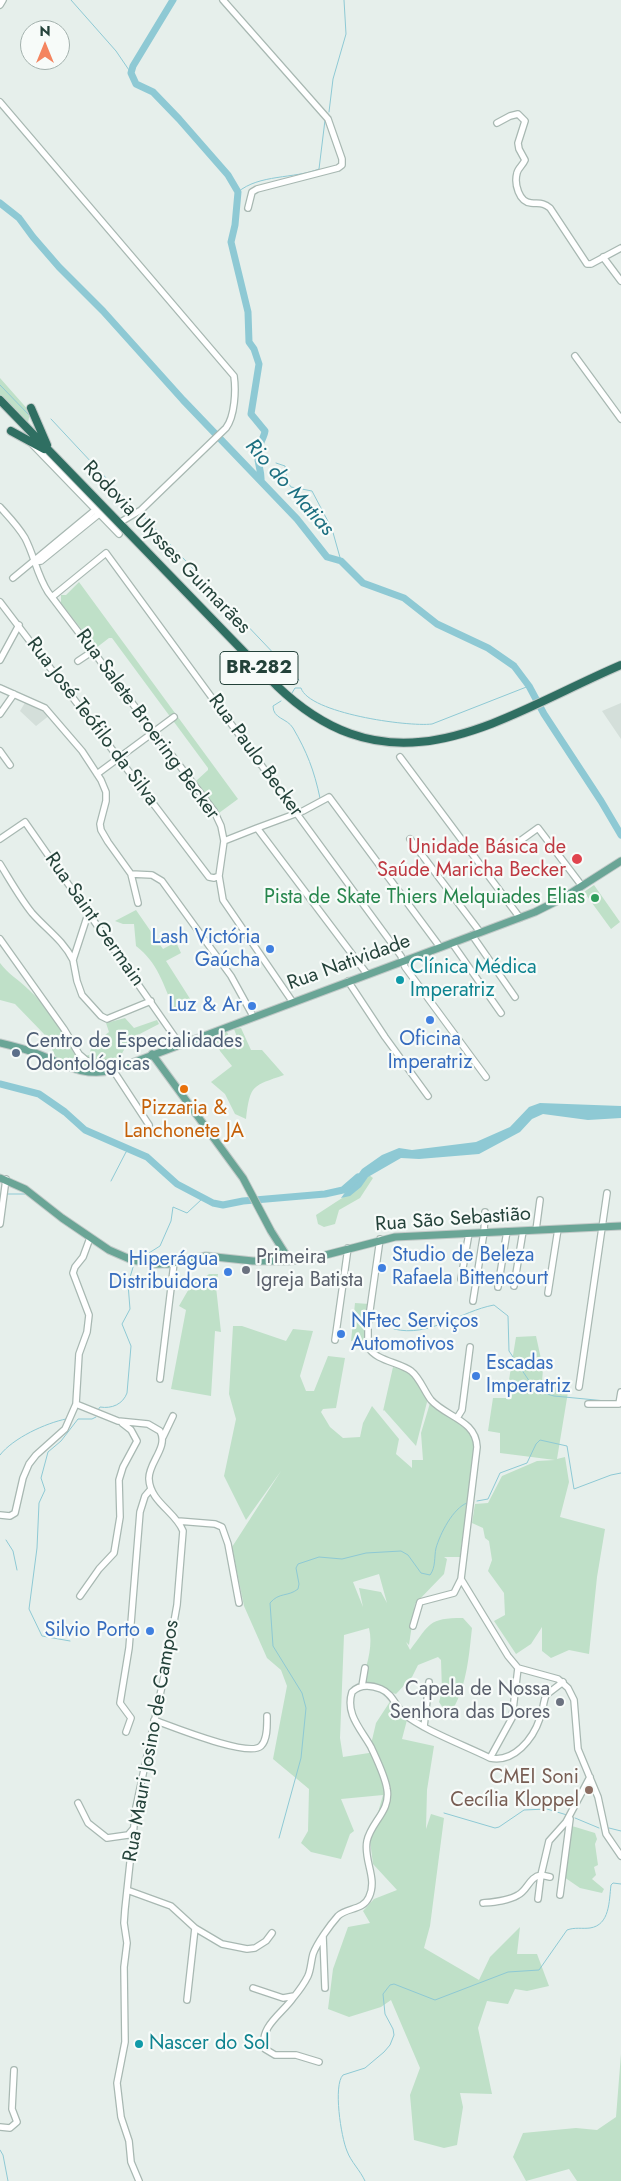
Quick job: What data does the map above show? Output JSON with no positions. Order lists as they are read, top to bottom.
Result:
{
  "streets": {
    "highway": ["Rodovia Ulysses Guimarães", "BR-282"],
    "main road": ["Rua Natividade", "Rua São Sebastião"],
    "street": [
      "Rua José Teófilo da Silva",
      "Rua Salete Broering Becker",
      "Rua Paulo Becker",
      "Rua Saint Germain",
      "Rua Mauri Josino de Campos"
    ]
  },
  "crossings": [
    ["Rua José Teófilo da Silva", "Rua Salete Broering Becker"],
    ["Rua Salete Broering Becker", "Rua Paulo Becker"],
    ["Rua Salete Broering Becker", "Rua Natividade"],
    ["Rua Paulo Becker", "Rua Natividade"],
    ["Rua Saint Germain", "Rua Natividade"]
  ],
  "water": ["Rio do Matias"],
  "places": [
    "Unidade Básica de Saúde Maricha Becker",
    "Pista de Skate Thiers Melquiades Elias",
    "Lash Victória Gaúcha",
    "Clínica Médica Imperatriz",
    "Luz & Ar",
    "Oficina Imperatriz",
    "Centro de Especialidades Odontológicas",
    "Pizzaria & Lanchonete JA",
    "Studio de Beleza Rafaela Bittencourt",
    "Primeira Igreja Batista",
    "Hiperágua Distribuidora",
    "NFtec Serviços Automotivos",
    "Escadas Imperatriz",
    "Silvio Porto",
    "Capela de Nossa Senhora das Dores",
    "CMEI Soni Cecília Kloppel",
    "Nascer do Sol"
  ],
  "north": "top"
}
